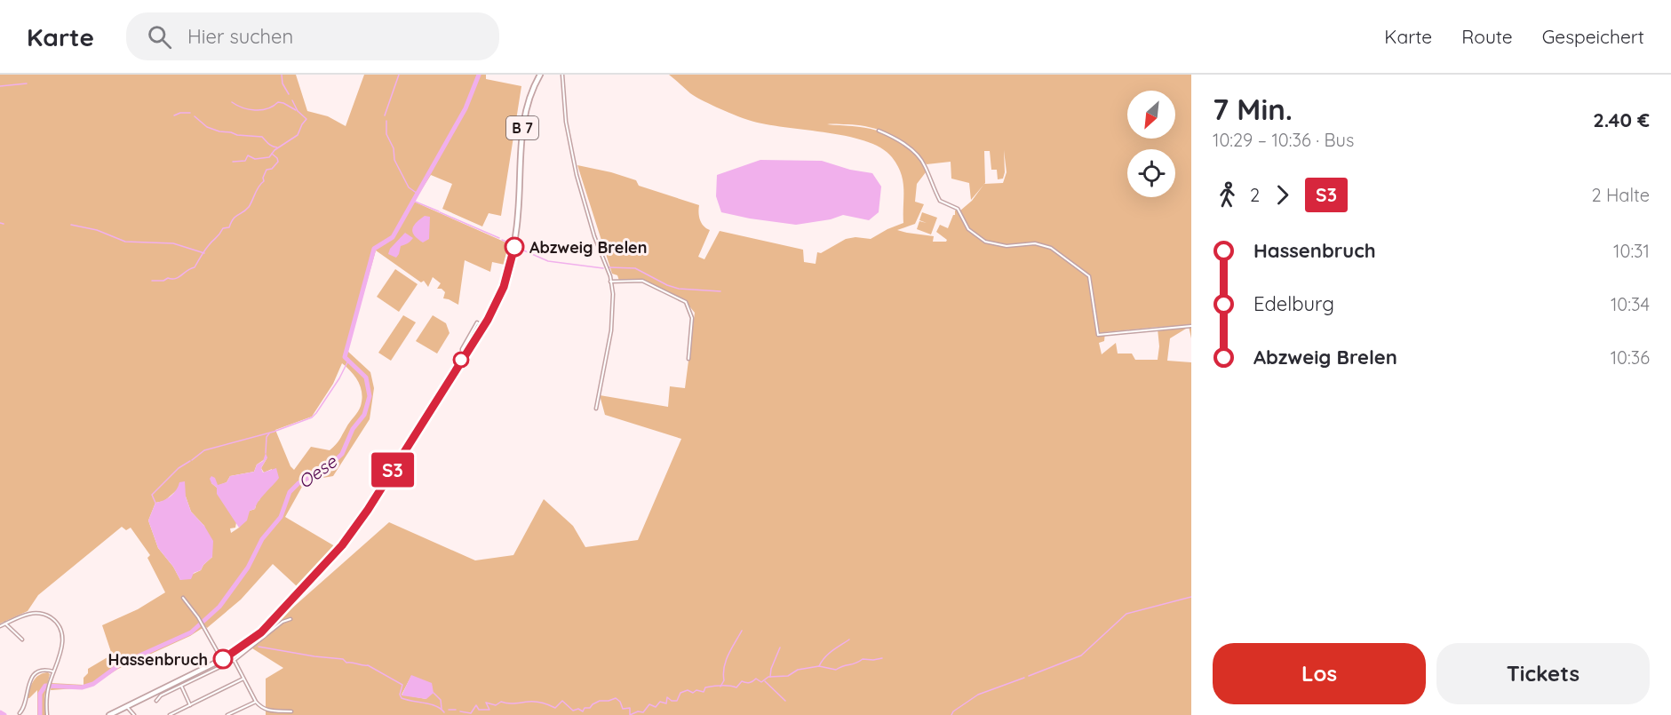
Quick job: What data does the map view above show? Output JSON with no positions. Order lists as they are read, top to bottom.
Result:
{
  "streets": {
    "main road": ["B 7"]
  },
  "water": ["Oese"],
  "places": ["Abzweig Brelen", "Hassenbruch"],
  "lines": ["bus line S3"],
  "north": "bottom left",
  "page": {
    "header": "Karte",
    "search": "Hier suchen",
    "nav": ["Karte", "Route", "Gespeichert"],
    "on_map": "S3",
    "heading": ["7 Min.", "10:29 – 10:36 · Bus", "2.40 €"],
    "legs": ["2", "S3", "2 Halte"],
    "list": [
      {
        "name": "Hassenbruch",
        "value": "10:31"
      },
      {
        "name": "Edelburg",
        "value": "10:34"
      },
      {
        "name": "Abzweig Brelen",
        "value": "10:36"
      }
    ],
    "buttons": ["Los", "Tickets"]
  }
}
